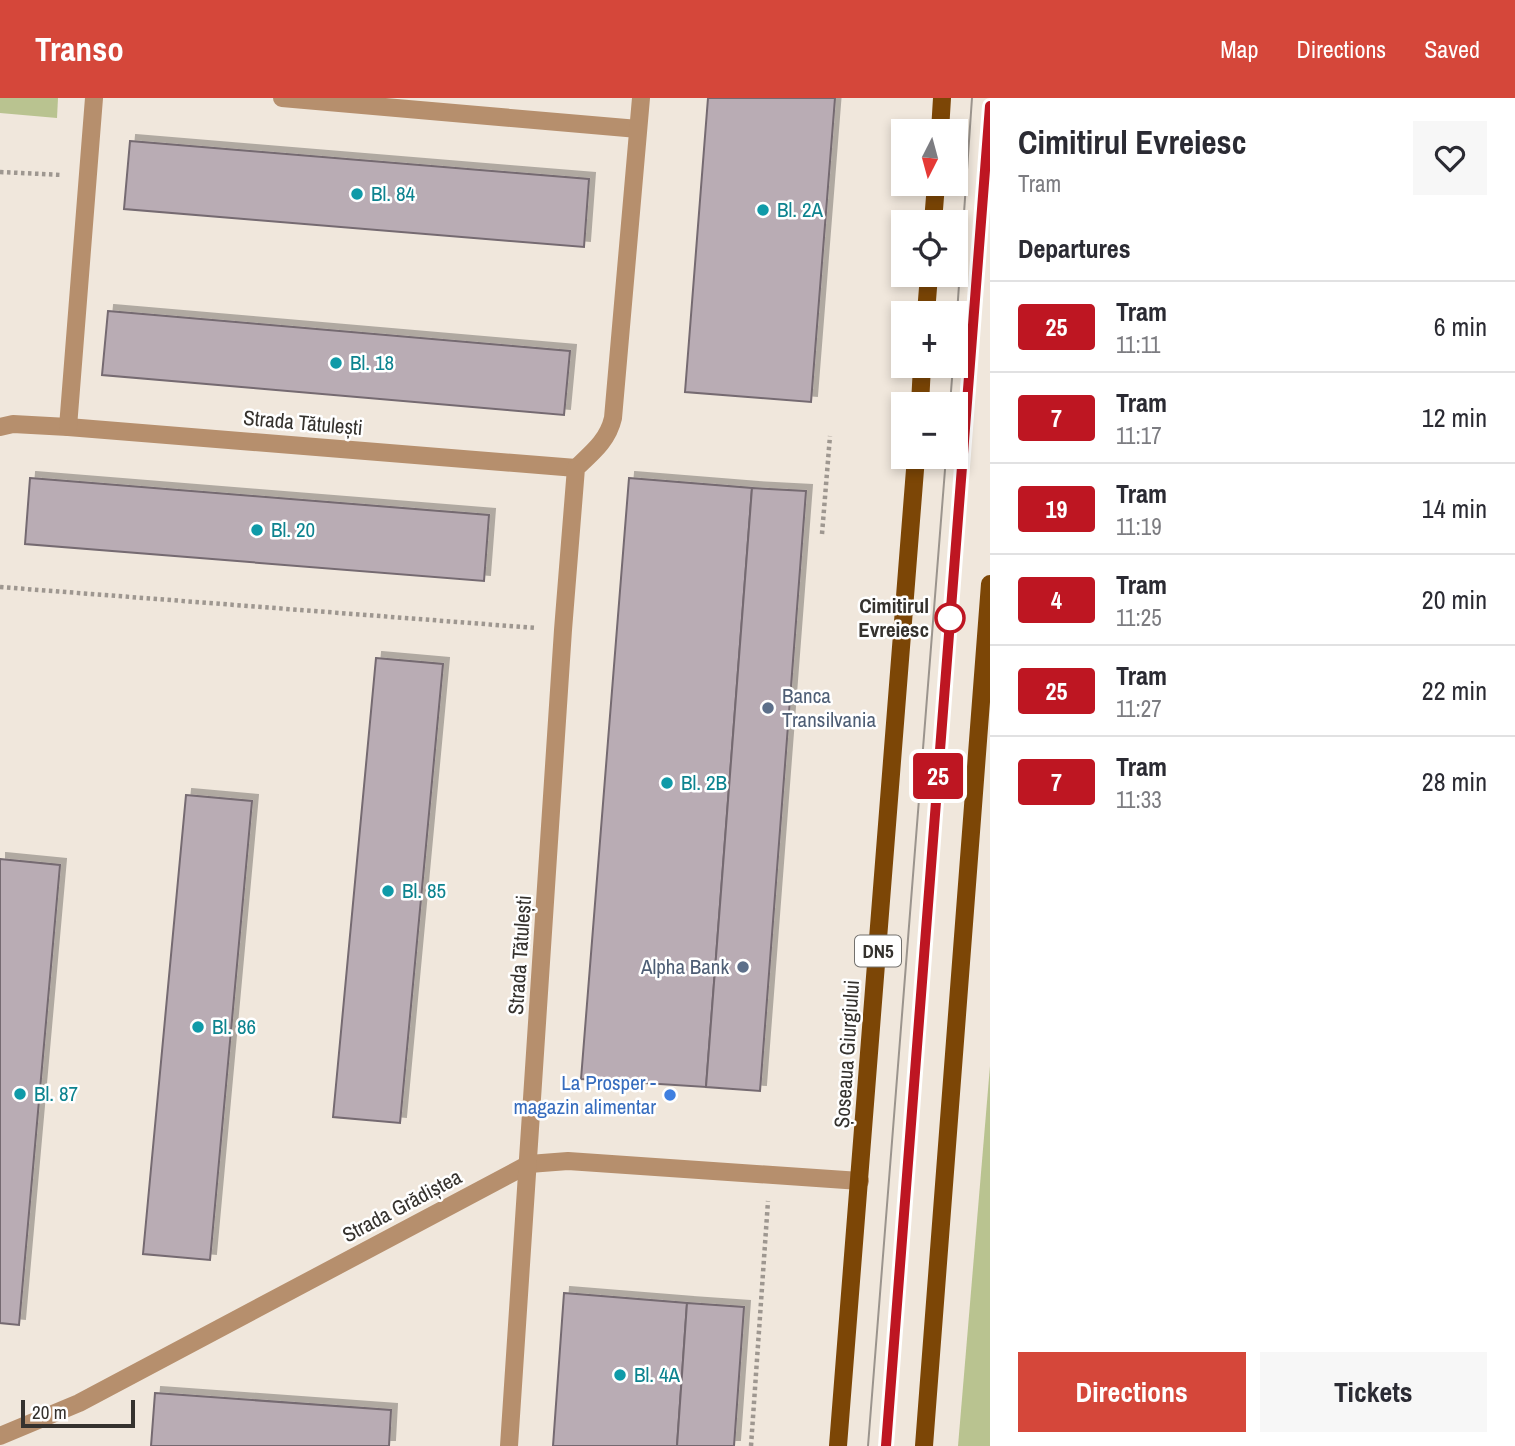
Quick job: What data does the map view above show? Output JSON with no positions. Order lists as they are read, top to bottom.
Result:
{
  "streets": {
    "main road": ["DN5", "Șoseaua Giurgiului"],
    "street": ["Strada Tătulești", "Strada Grădiștea"]
  },
  "crossings": [
    ["Strada Tătulești", "Strada Grădiștea"],
    ["Șoseaua Giurgiului", "Strada Grădiștea"]
  ],
  "places": [
    "Bl. 84",
    "Bl. 2A",
    "Bl. 18",
    "Bl. 20",
    "Cimitirul Evreiesc",
    "Banca Transilvania",
    "Bl. 2B",
    "Bl. 85",
    "Alpha Bank",
    "Bl. 86",
    "Bl. 87",
    "La Prosper - magazin alimentar",
    "Bl. 4A"
  ],
  "lines": ["tram line 25"],
  "scale_bar": "20 m",
  "north": "bottom",
  "page": {
    "header": "Transo",
    "nav": ["Map", "Directions", "Saved"],
    "on_map": "25",
    "heading": [
      ["Cimitirul Evreiesc", "Tram"],
      "Departures"
    ],
    "map_buttons": ["+", "−"],
    "list": [
      {
        "mark": "25",
        "name": "Tram",
        "note": "11:11",
        "value": "6 min"
      },
      {
        "mark": "7",
        "name": "Tram",
        "note": "11:17",
        "value": "12 min"
      },
      {
        "mark": "19",
        "name": "Tram",
        "note": "11:19",
        "value": "14 min"
      },
      {
        "mark": "4",
        "name": "Tram",
        "note": "11:25",
        "value": "20 min"
      },
      {
        "mark": "25",
        "name": "Tram",
        "note": "11:27",
        "value": "22 min"
      },
      {
        "mark": "7",
        "name": "Tram",
        "note": "11:33",
        "value": "28 min"
      }
    ],
    "buttons": ["Directions", "Tickets"],
    "scale": "20 m"
  }
}
